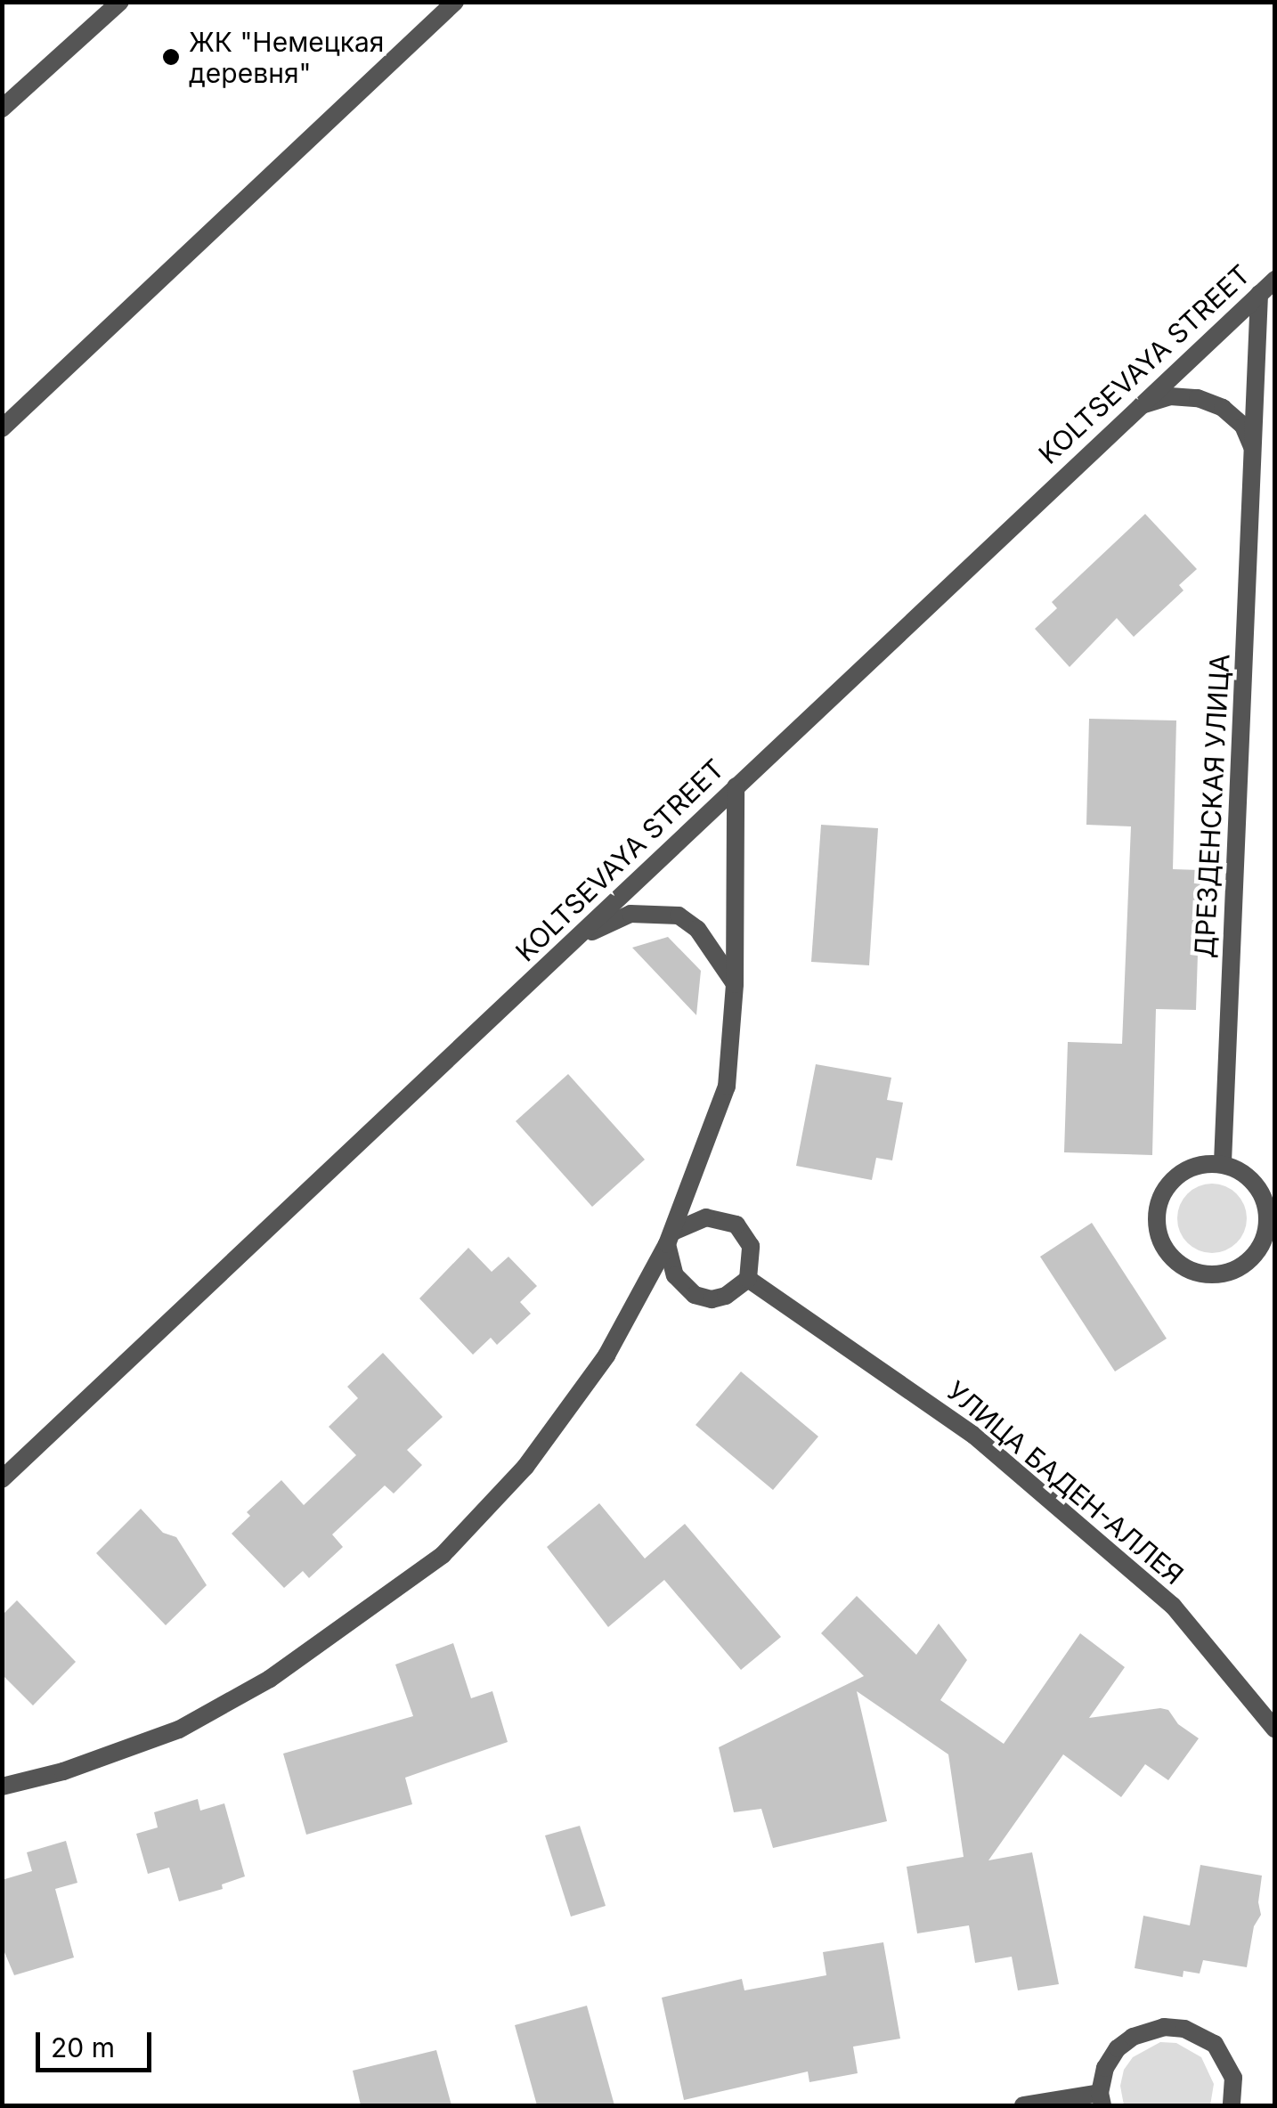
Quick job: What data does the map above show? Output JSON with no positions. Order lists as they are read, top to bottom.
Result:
{
  "streets": {
    "street": ["KOLTSEVAYA STREET", "ДРЕЗДЕНСКАЯ УЛИЦА", "УЛИЦА БАДЕН-АЛЛЕЯ"]
  },
  "crossings": [
    ["KOLTSEVAYA STREET", "ДРЕЗДЕНСКАЯ УЛИЦА"]
  ],
  "places": ["ЖК \"Немецкая деревня\""],
  "scale_bar": "20 m"
}
